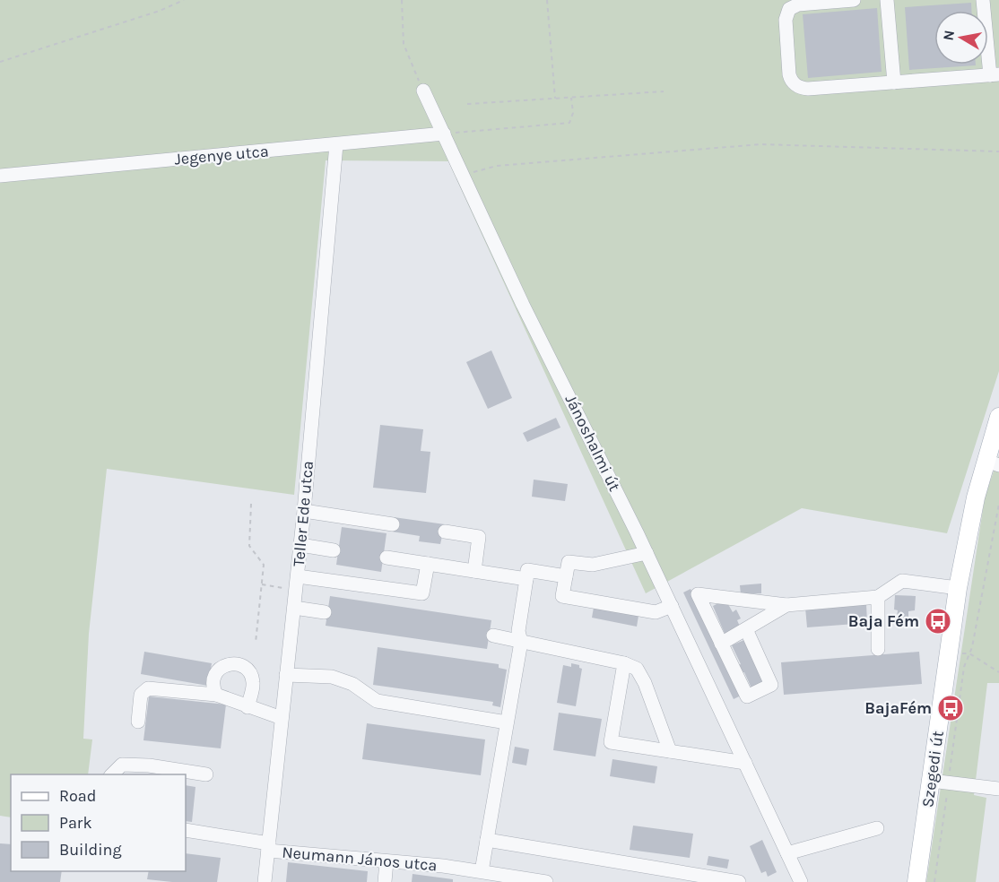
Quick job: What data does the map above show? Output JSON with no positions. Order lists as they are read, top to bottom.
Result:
{
  "streets": {
    "main road": ["Szegedi út"],
    "street": [
      "Jegenye utca",
      "Jánoshalmi út",
      "Teller Ede utca",
      "Neumann János utca"
    ]
  },
  "crossings": [
    ["Jegenye utca", "Jánoshalmi út"],
    ["Jegenye utca", "Teller Ede utca"],
    ["Teller Ede utca", "Neumann János utca"]
  ],
  "places": {
    "bus stop": ["Baja Fém", "BajaFém"]
  },
  "legend": ["Road", "Park", "Building"],
  "north": "left"
}
